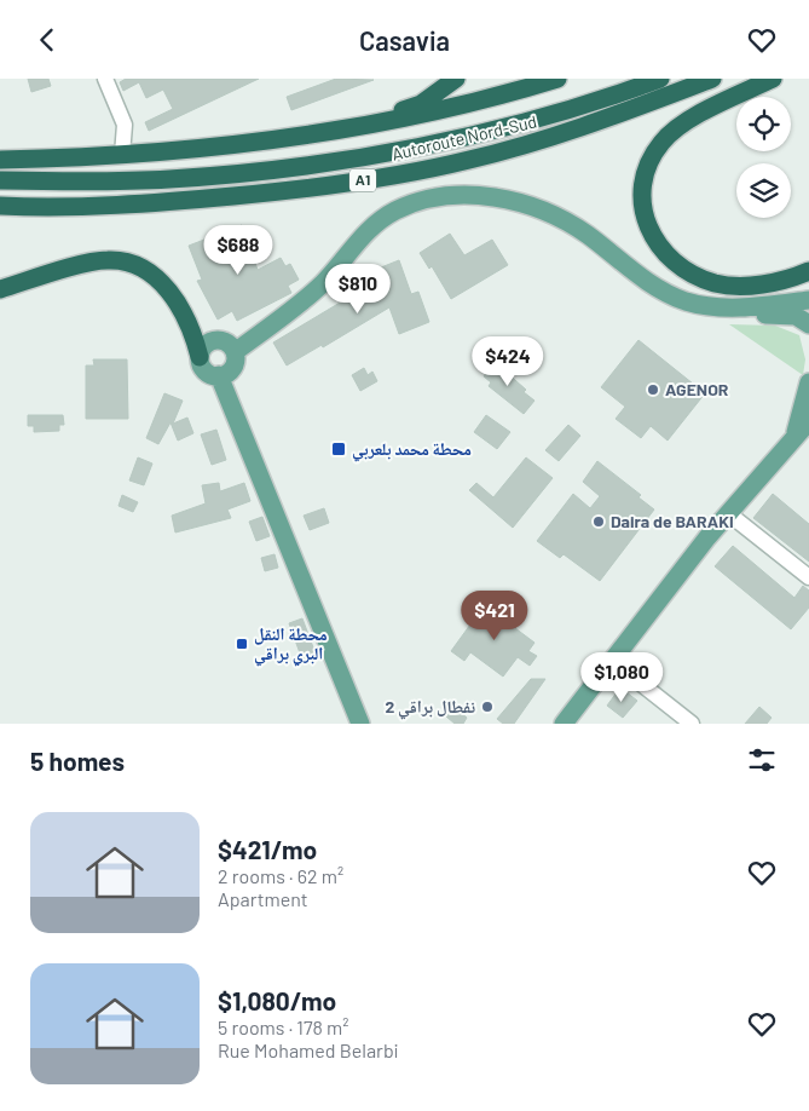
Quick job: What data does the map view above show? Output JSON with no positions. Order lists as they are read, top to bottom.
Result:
{
  "streets": {
    "highway": ["Autoroute Nord-Sud", "A1"]
  },
  "places": {
    "other": ["AGENOR", "Daira de BARAKI", "نفطال براقي 2"],
    "transit": ["محطة محمد بلعربي", "محطة النقل البري براقي"]
  },
  "page": {
    "header": "Casavia",
    "price": [
      "$688",
      "$810",
      "$424",
      "$421",
      "$1,080"
    ],
    "heading": "5 homes",
    "list": [
      {
        "name": "$421/mo",
        "note": "2 rooms · 62 m² · Apartment"
      },
      {
        "name": "$1,080/mo",
        "note": "5 rooms · 178 m² · Rue Mohamed Belarbi"
      }
    ]
  }
}
